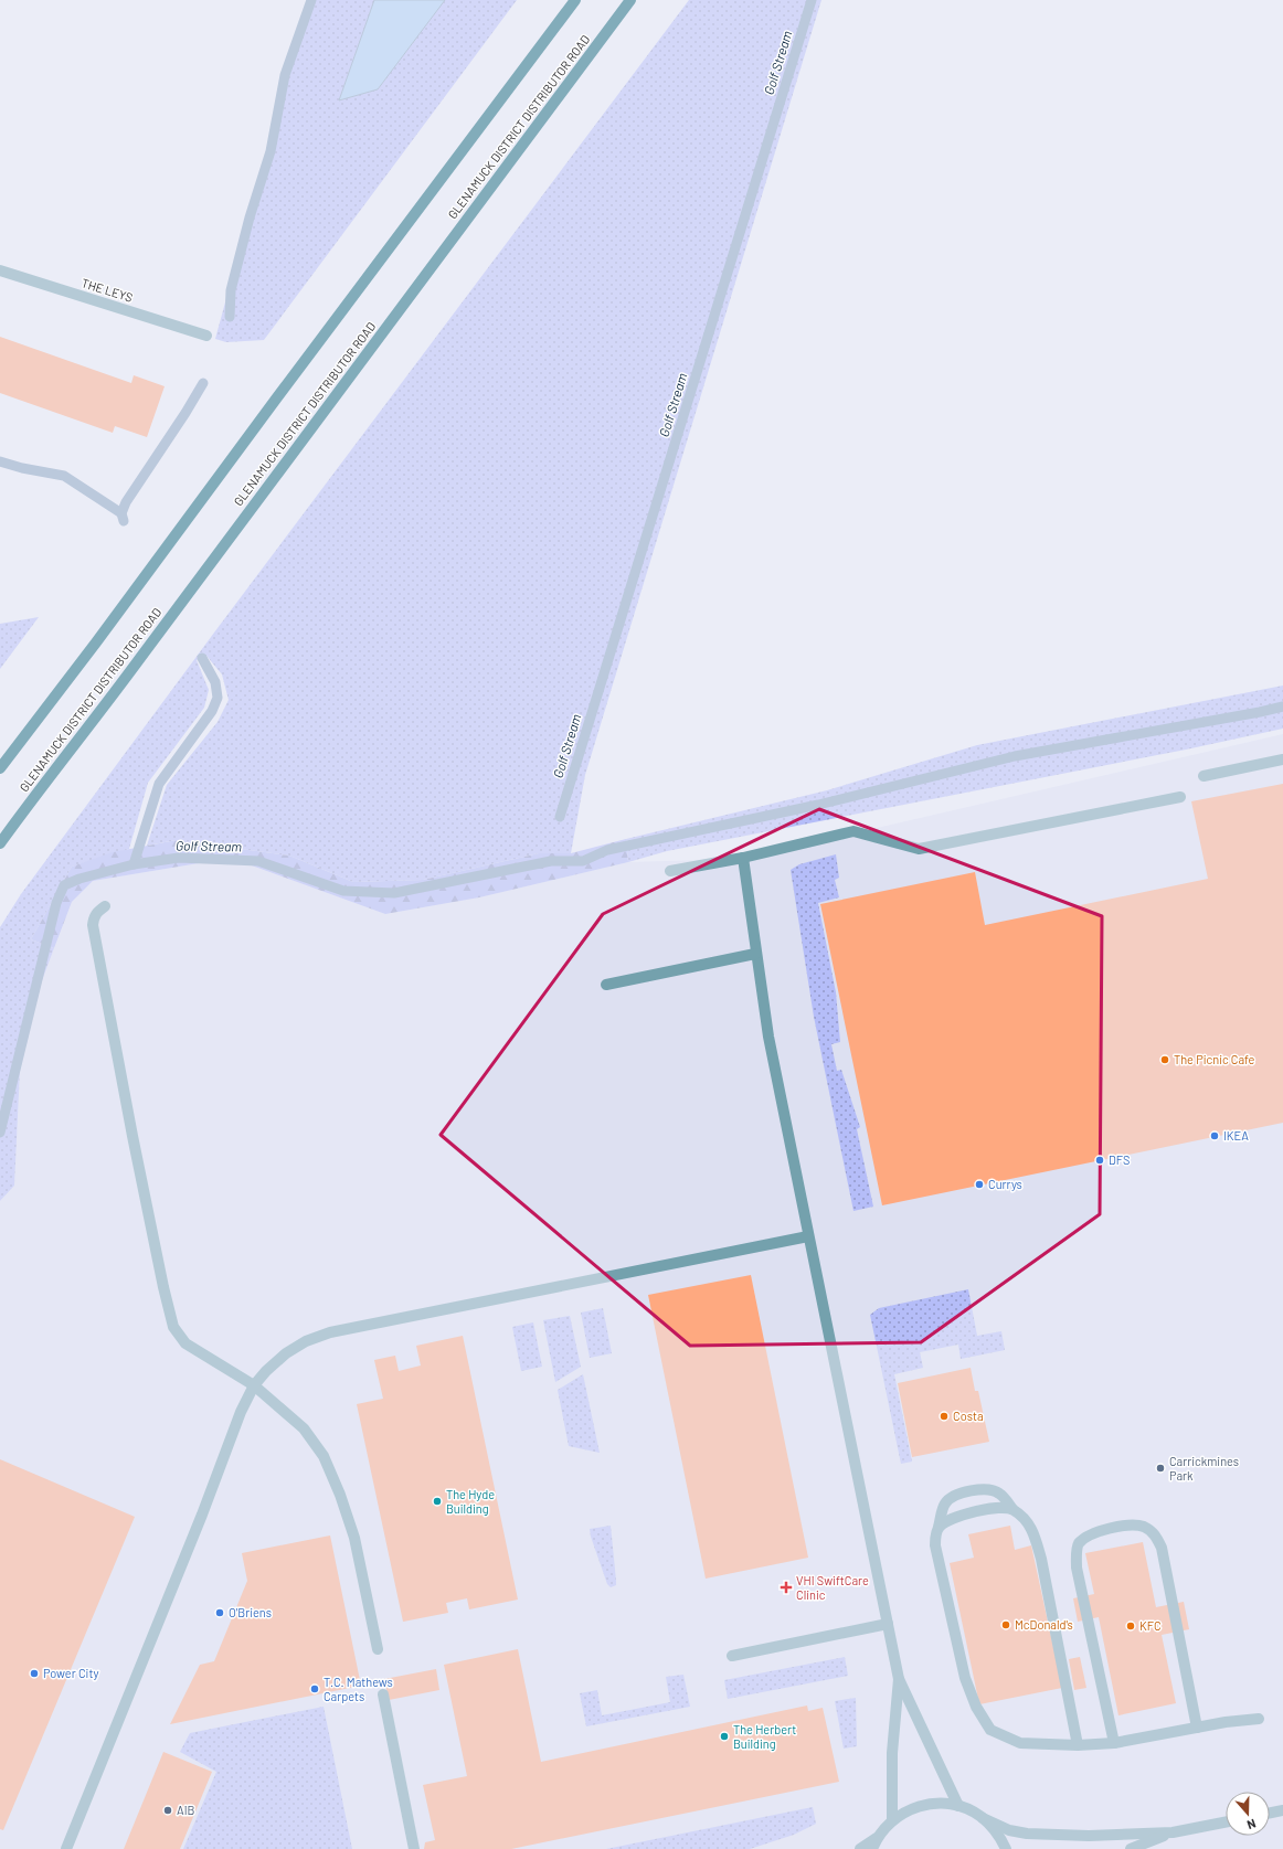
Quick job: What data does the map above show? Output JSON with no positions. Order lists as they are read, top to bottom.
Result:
{
  "streets": {
    "main road": ["GLENAMUCK DISTRICT DISTRIBUTOR ROAD"],
    "street": ["THE LEYS"]
  },
  "water": ["Golf Stream"],
  "places": {
    "other": [
      "The Picnic Cafe",
      "IKEA",
      "DFS",
      "Currys",
      "Costa",
      "Carrickmines Park",
      "The Hyde Building",
      "O'Briens",
      "McDonald's",
      "KFC",
      "Power City",
      "T.C. Mathews Carpets",
      "The Herbert Building",
      "AIB"
    ],
    "health": ["VHI SwiftCare Clinic"]
  },
  "north": "bottom"
}
